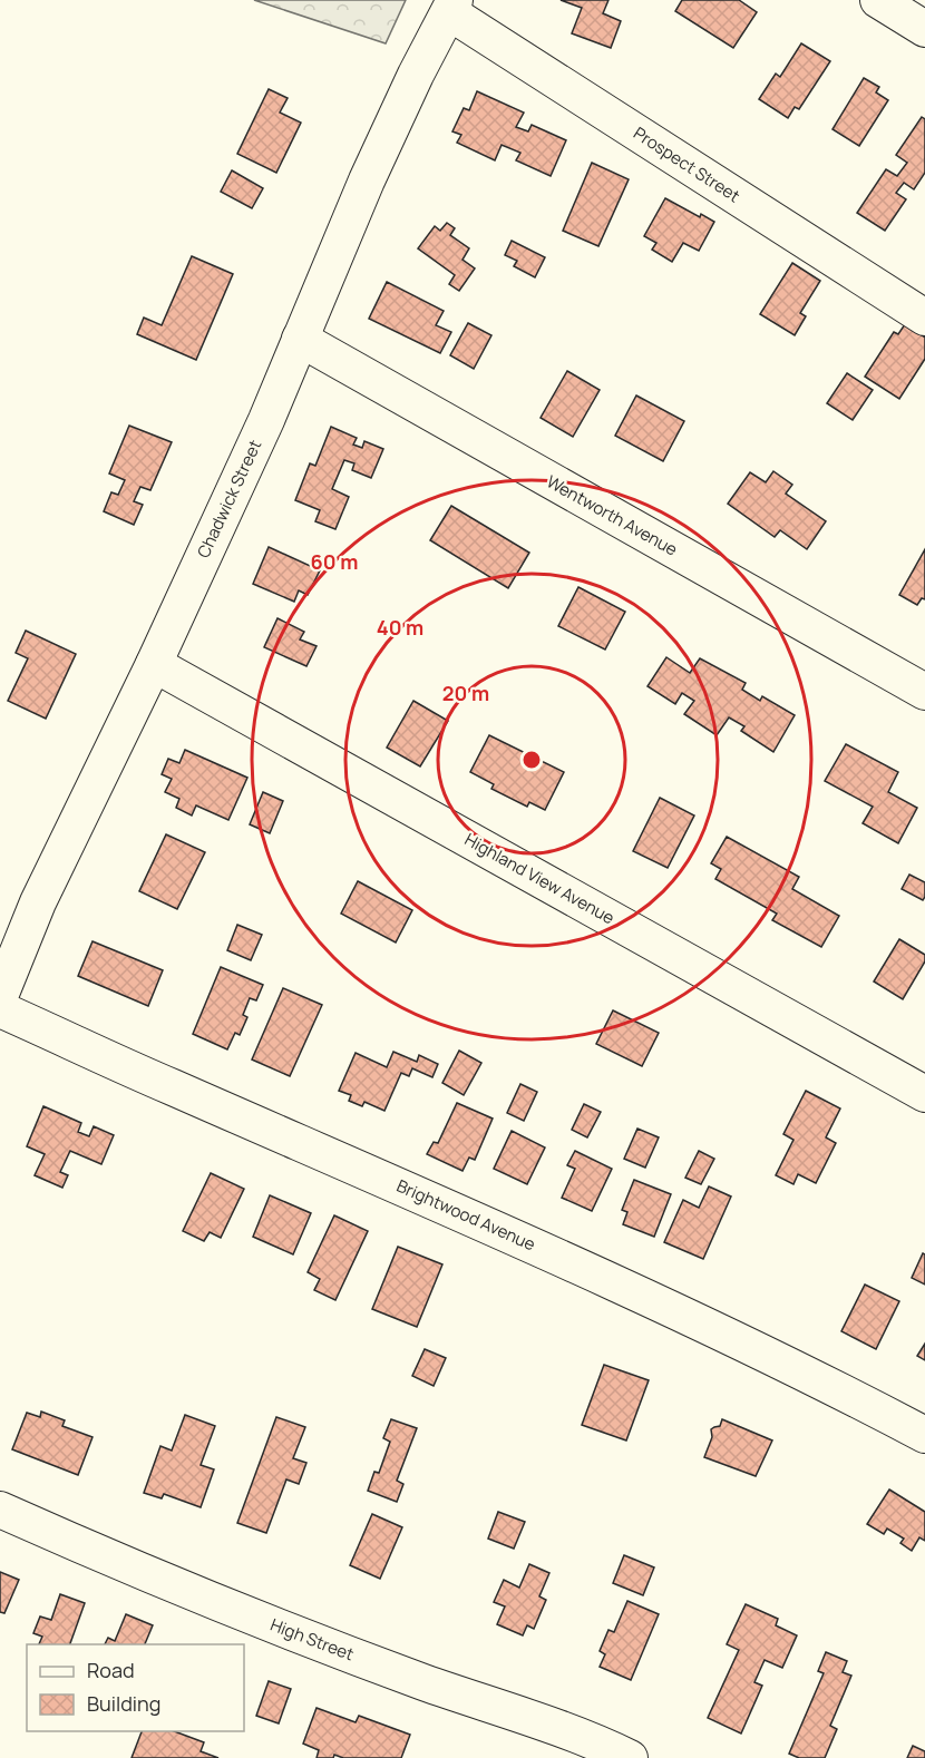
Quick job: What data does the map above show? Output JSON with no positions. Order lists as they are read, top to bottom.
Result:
{
  "streets": {
    "street": [
      "Prospect Street",
      "Chadwick Street",
      "Wentworth Avenue",
      "Highland View Avenue",
      "Brightwood Avenue",
      "High Street"
    ]
  },
  "crossings": [
    ["Prospect Street", "Chadwick Street"],
    ["Chadwick Street", "Wentworth Avenue"],
    ["Chadwick Street", "Highland View Avenue"]
  ],
  "legend": ["Road", "Building"],
  "rings": ["60 m", "40 m", "20 m"]
}
